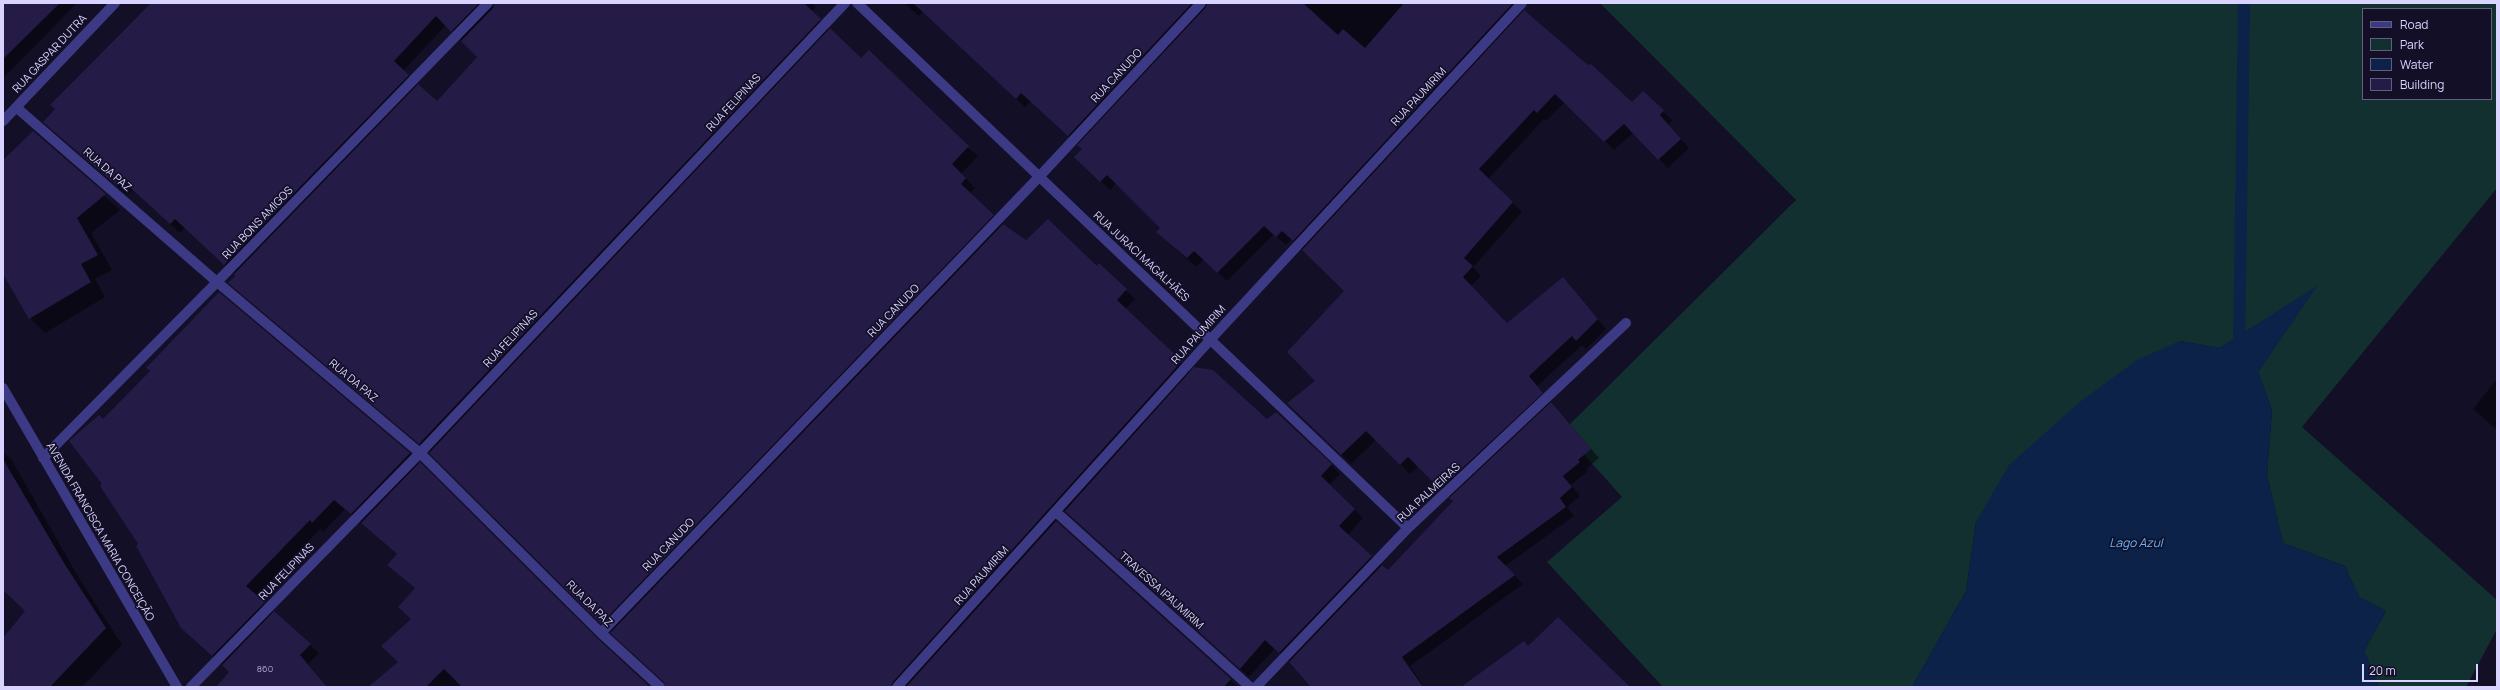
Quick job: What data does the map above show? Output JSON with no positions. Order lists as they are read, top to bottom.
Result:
{
  "streets": {
    "street": [
      "RUA GASPAR DUTRA",
      "RUA CANUDO",
      "RUA PAUMIRIM",
      "RUA FELIPINAS",
      "RUA DA PAZ",
      "RUA BONS AMIGOS",
      "RUA JURACI MAGALHÃES",
      "RUA PALMEIRAS",
      "AVENIDA FRANCISCA MARIA CONCEIÇÃO",
      "TRAVESSA IPAUMIRIM"
    ]
  },
  "crossings": [
    ["RUA GASPAR DUTRA", "RUA DA PAZ"],
    ["RUA CANUDO", "RUA DA PAZ"],
    ["RUA CANUDO", "RUA JURACI MAGALHÃES"],
    ["RUA PAUMIRIM", "RUA JURACI MAGALHÃES"],
    ["RUA PAUMIRIM", "TRAVESSA IPAUMIRIM"],
    ["RUA FELIPINAS", "RUA DA PAZ"],
    ["RUA DA PAZ", "RUA BONS AMIGOS"],
    ["RUA BONS AMIGOS", "AVENIDA FRANCISCA MARIA CONCEIÇÃO"],
    ["RUA JURACI MAGALHÃES", "RUA PALMEIRAS"]
  ],
  "water": ["Lago Azul"],
  "house_numbers": ["860"],
  "legend": [
    "Road",
    "Park",
    "Water",
    "Building"
  ],
  "scale_bar": "20 m"
}
